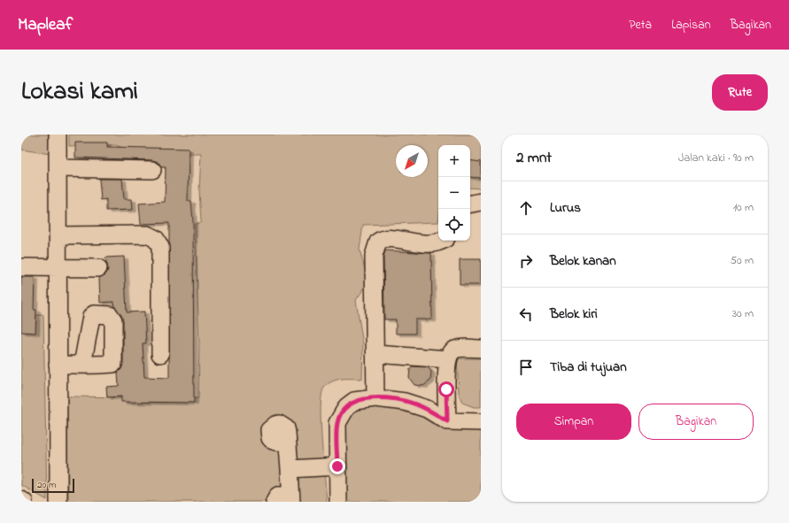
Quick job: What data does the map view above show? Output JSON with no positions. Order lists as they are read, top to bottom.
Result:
{
  "scale_bar": "20 m",
  "north": "bottom left",
  "page": {
    "header": "Mapleaf",
    "nav": ["Peta", "Lapisan", "Bagikan"],
    "title": "Lokasi kami",
    "buttons": [
      "Rute",
      ["Simpan", "Bagikan"]
    ],
    "heading": ["2 mnt", "Jalan kaki · 90 m"],
    "map_buttons": ["+", "−"],
    "list": [
      ["Lurus", "10 m"],
      ["Belok kanan", "50 m"],
      ["Belok kiri", "30 m"],
      "Tiba di tujuan"
    ],
    "scale": "20 m"
  }
}
